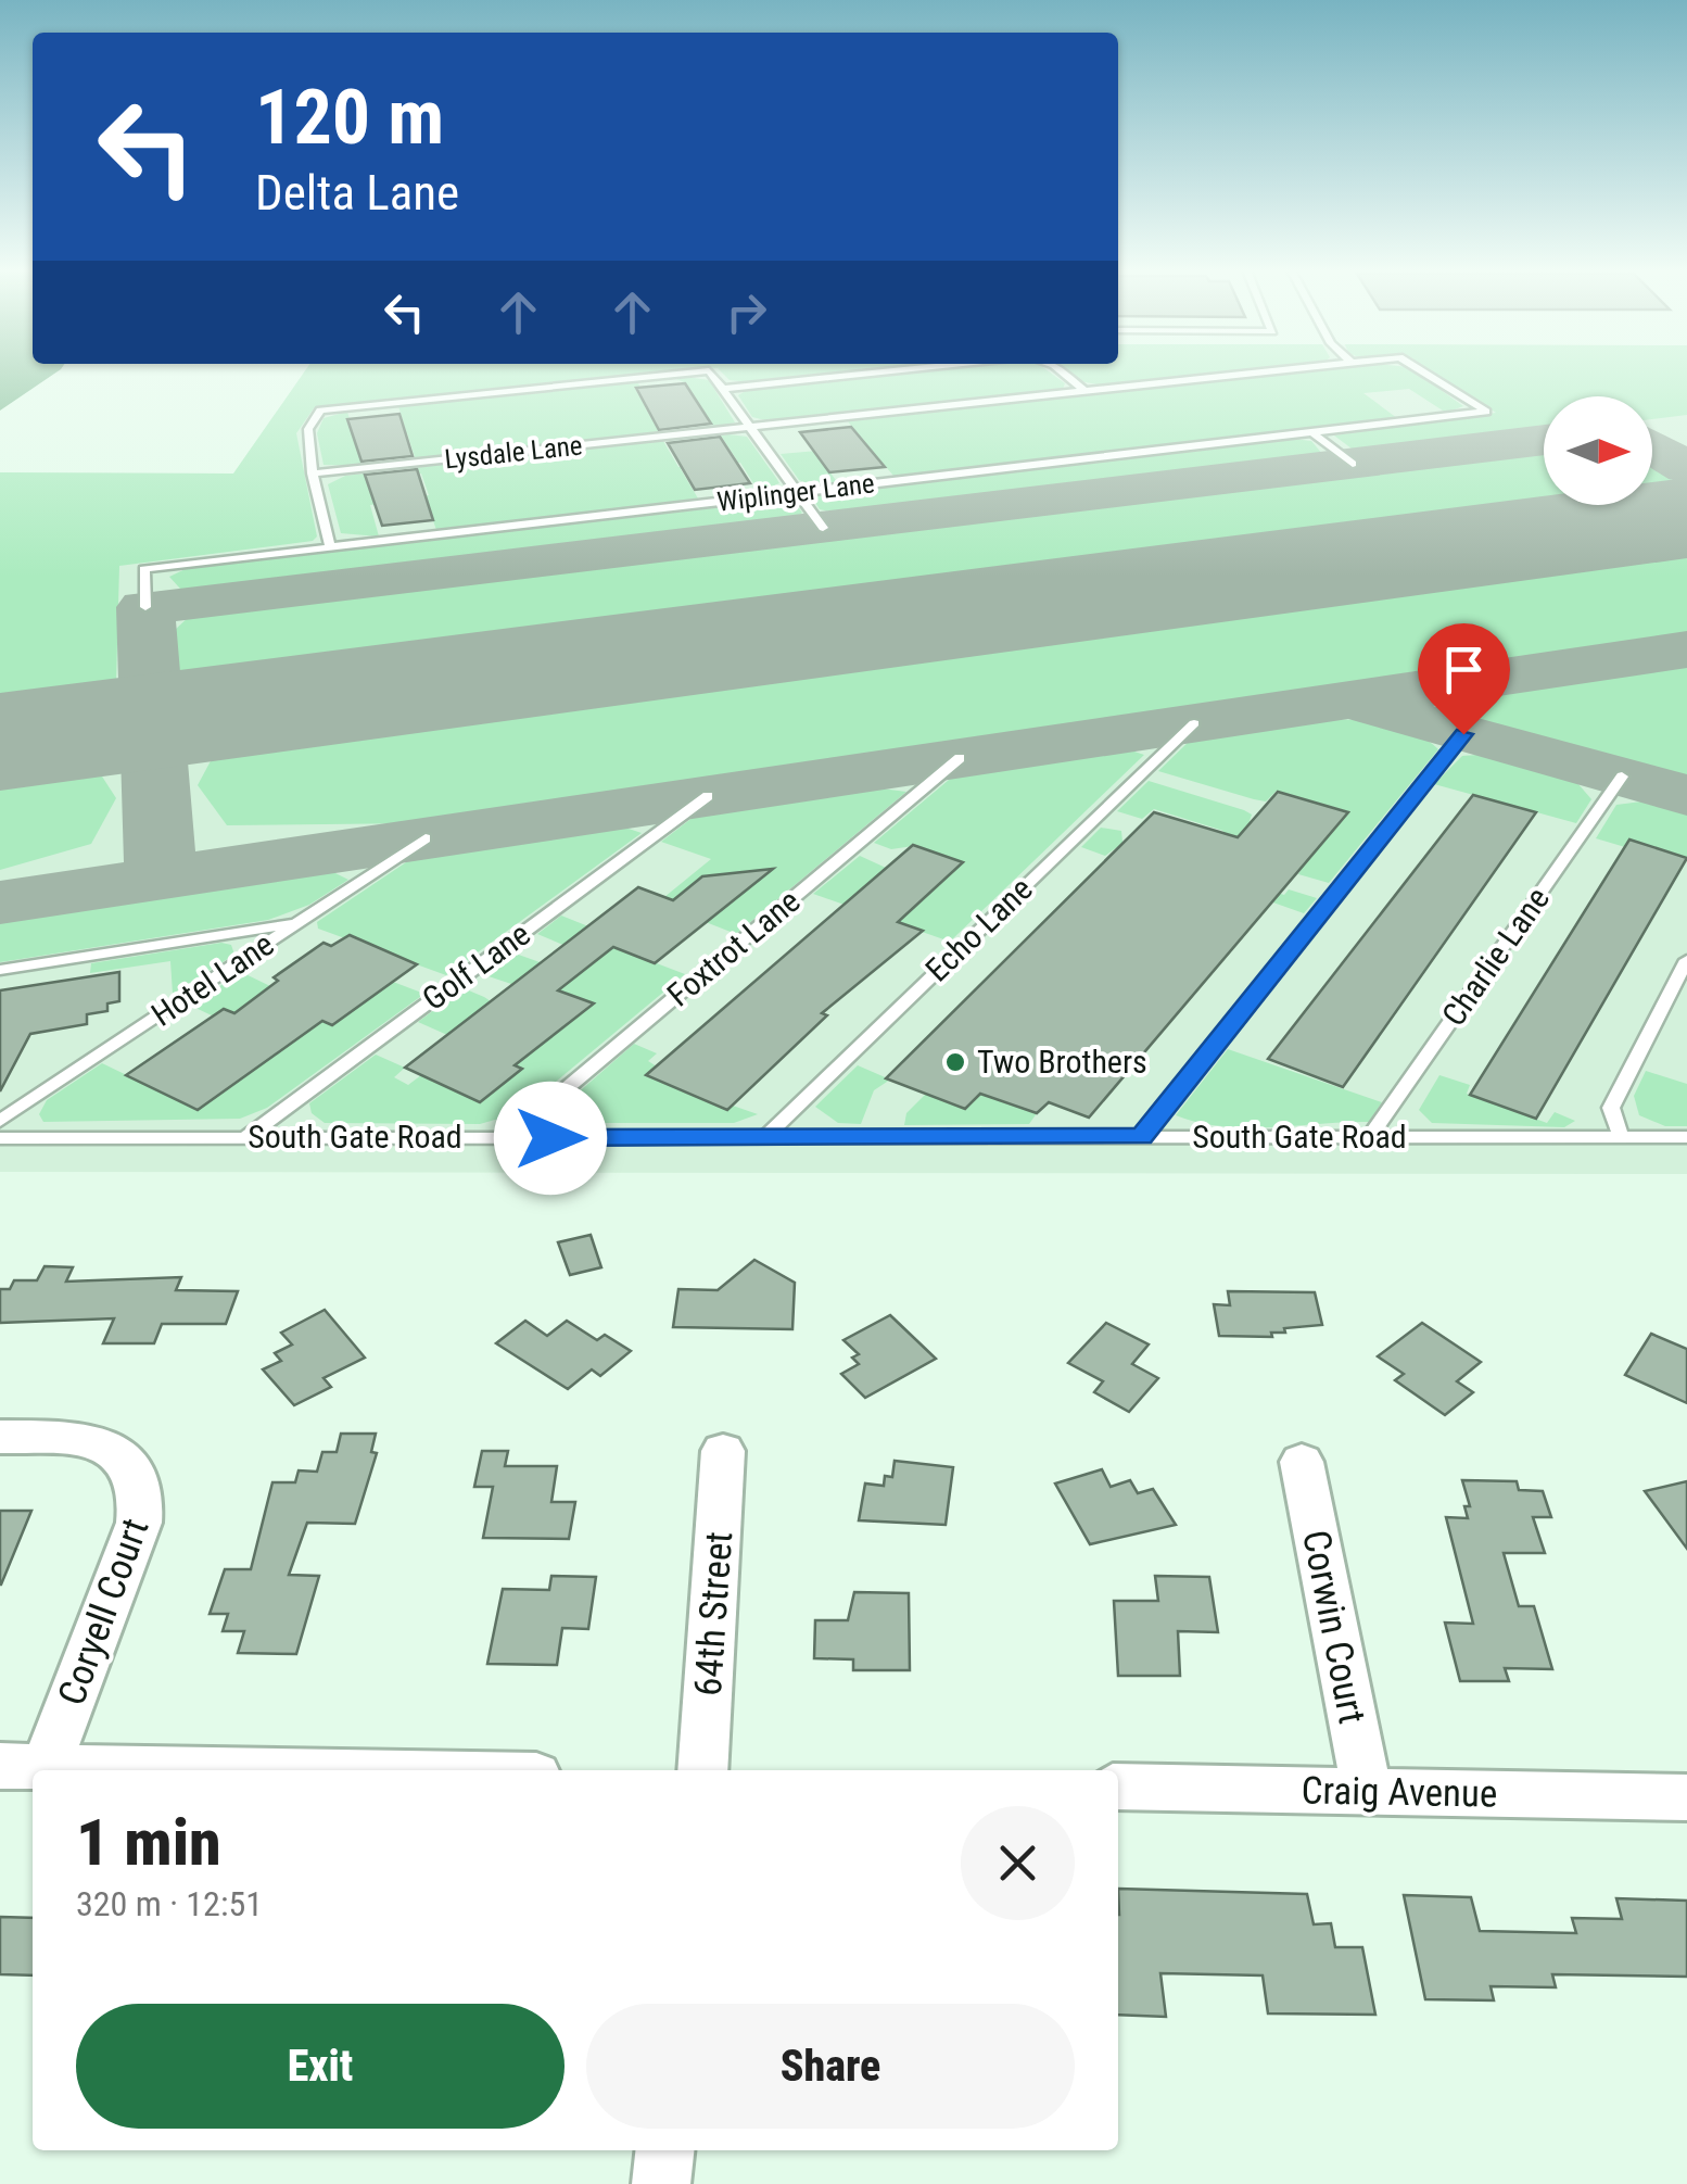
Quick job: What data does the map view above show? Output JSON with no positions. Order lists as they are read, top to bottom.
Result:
{
  "streets": {
    "street": [
      "Coryell Court",
      "64th Street",
      "Corwin Court",
      "Craig Avenue"
    ],
    "lane": [
      "Lysdale Lane",
      "Wiplinger Lane",
      "Echo Lane",
      "Foxtrot Lane",
      "Charlie Lane",
      "Golf Lane",
      "Hotel Lane",
      "South Gate Road"
    ]
  },
  "crossings": [
    ["Lysdale Lane", "Wiplinger Lane"],
    ["Echo Lane", "South Gate Road"],
    ["Foxtrot Lane", "South Gate Road"],
    ["Charlie Lane", "South Gate Road"],
    ["Golf Lane", "South Gate Road"],
    ["Corwin Court", "Craig Avenue"]
  ],
  "places": ["Two Brothers"],
  "north": "right",
  "page": {
    "turn": ["120 m", "Delta Lane"],
    "heading": ["1 min", "320 m · 12:51"],
    "buttons": ["Exit", "Share"]
  }
}
